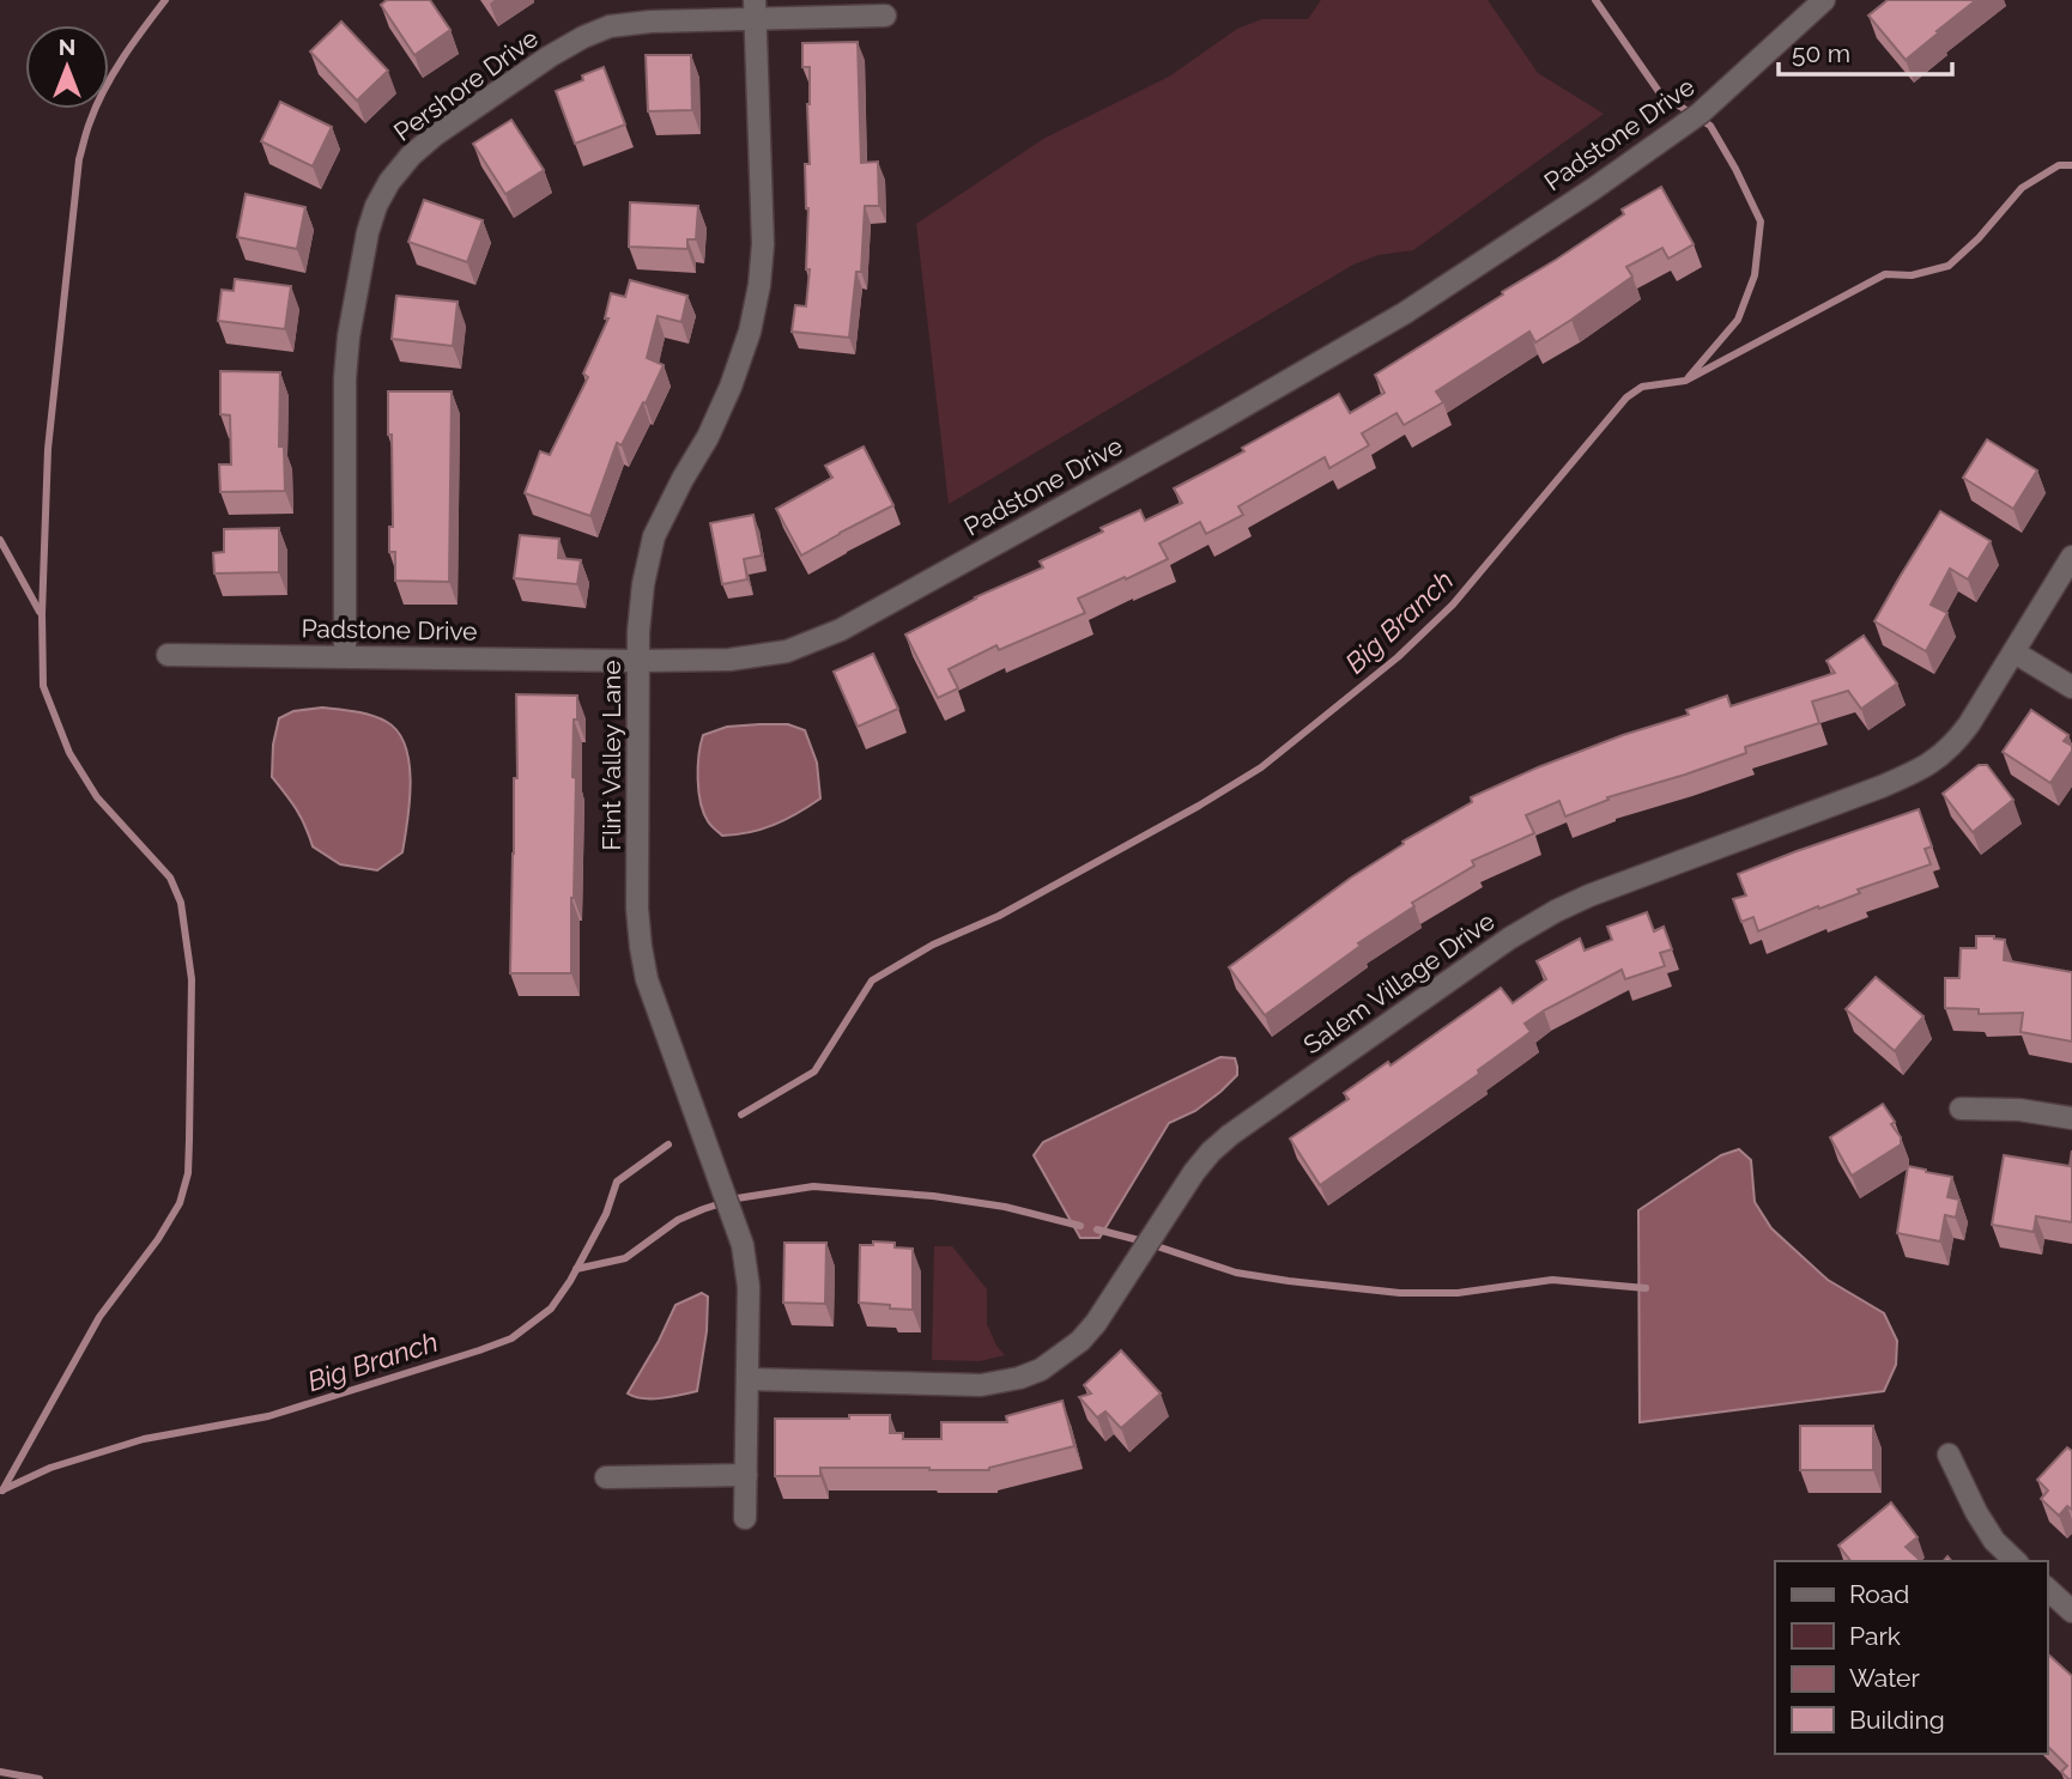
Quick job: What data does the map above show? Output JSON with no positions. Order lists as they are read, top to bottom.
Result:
{
  "streets": {
    "street": [
      "Pershore Drive",
      "Padstone Drive",
      "Flint Valley Lane",
      "Salem Village Drive"
    ]
  },
  "crossings": [
    ["Pershore Drive", "Padstone Drive"],
    ["Pershore Drive", "Flint Valley Lane"],
    ["Padstone Drive", "Flint Valley Lane"],
    ["Flint Valley Lane", "Salem Village Drive"]
  ],
  "water": ["Big Branch"],
  "legend": [
    "Road",
    "Park",
    "Water",
    "Building"
  ],
  "scale_bar": "50 m",
  "north": "top"
}
